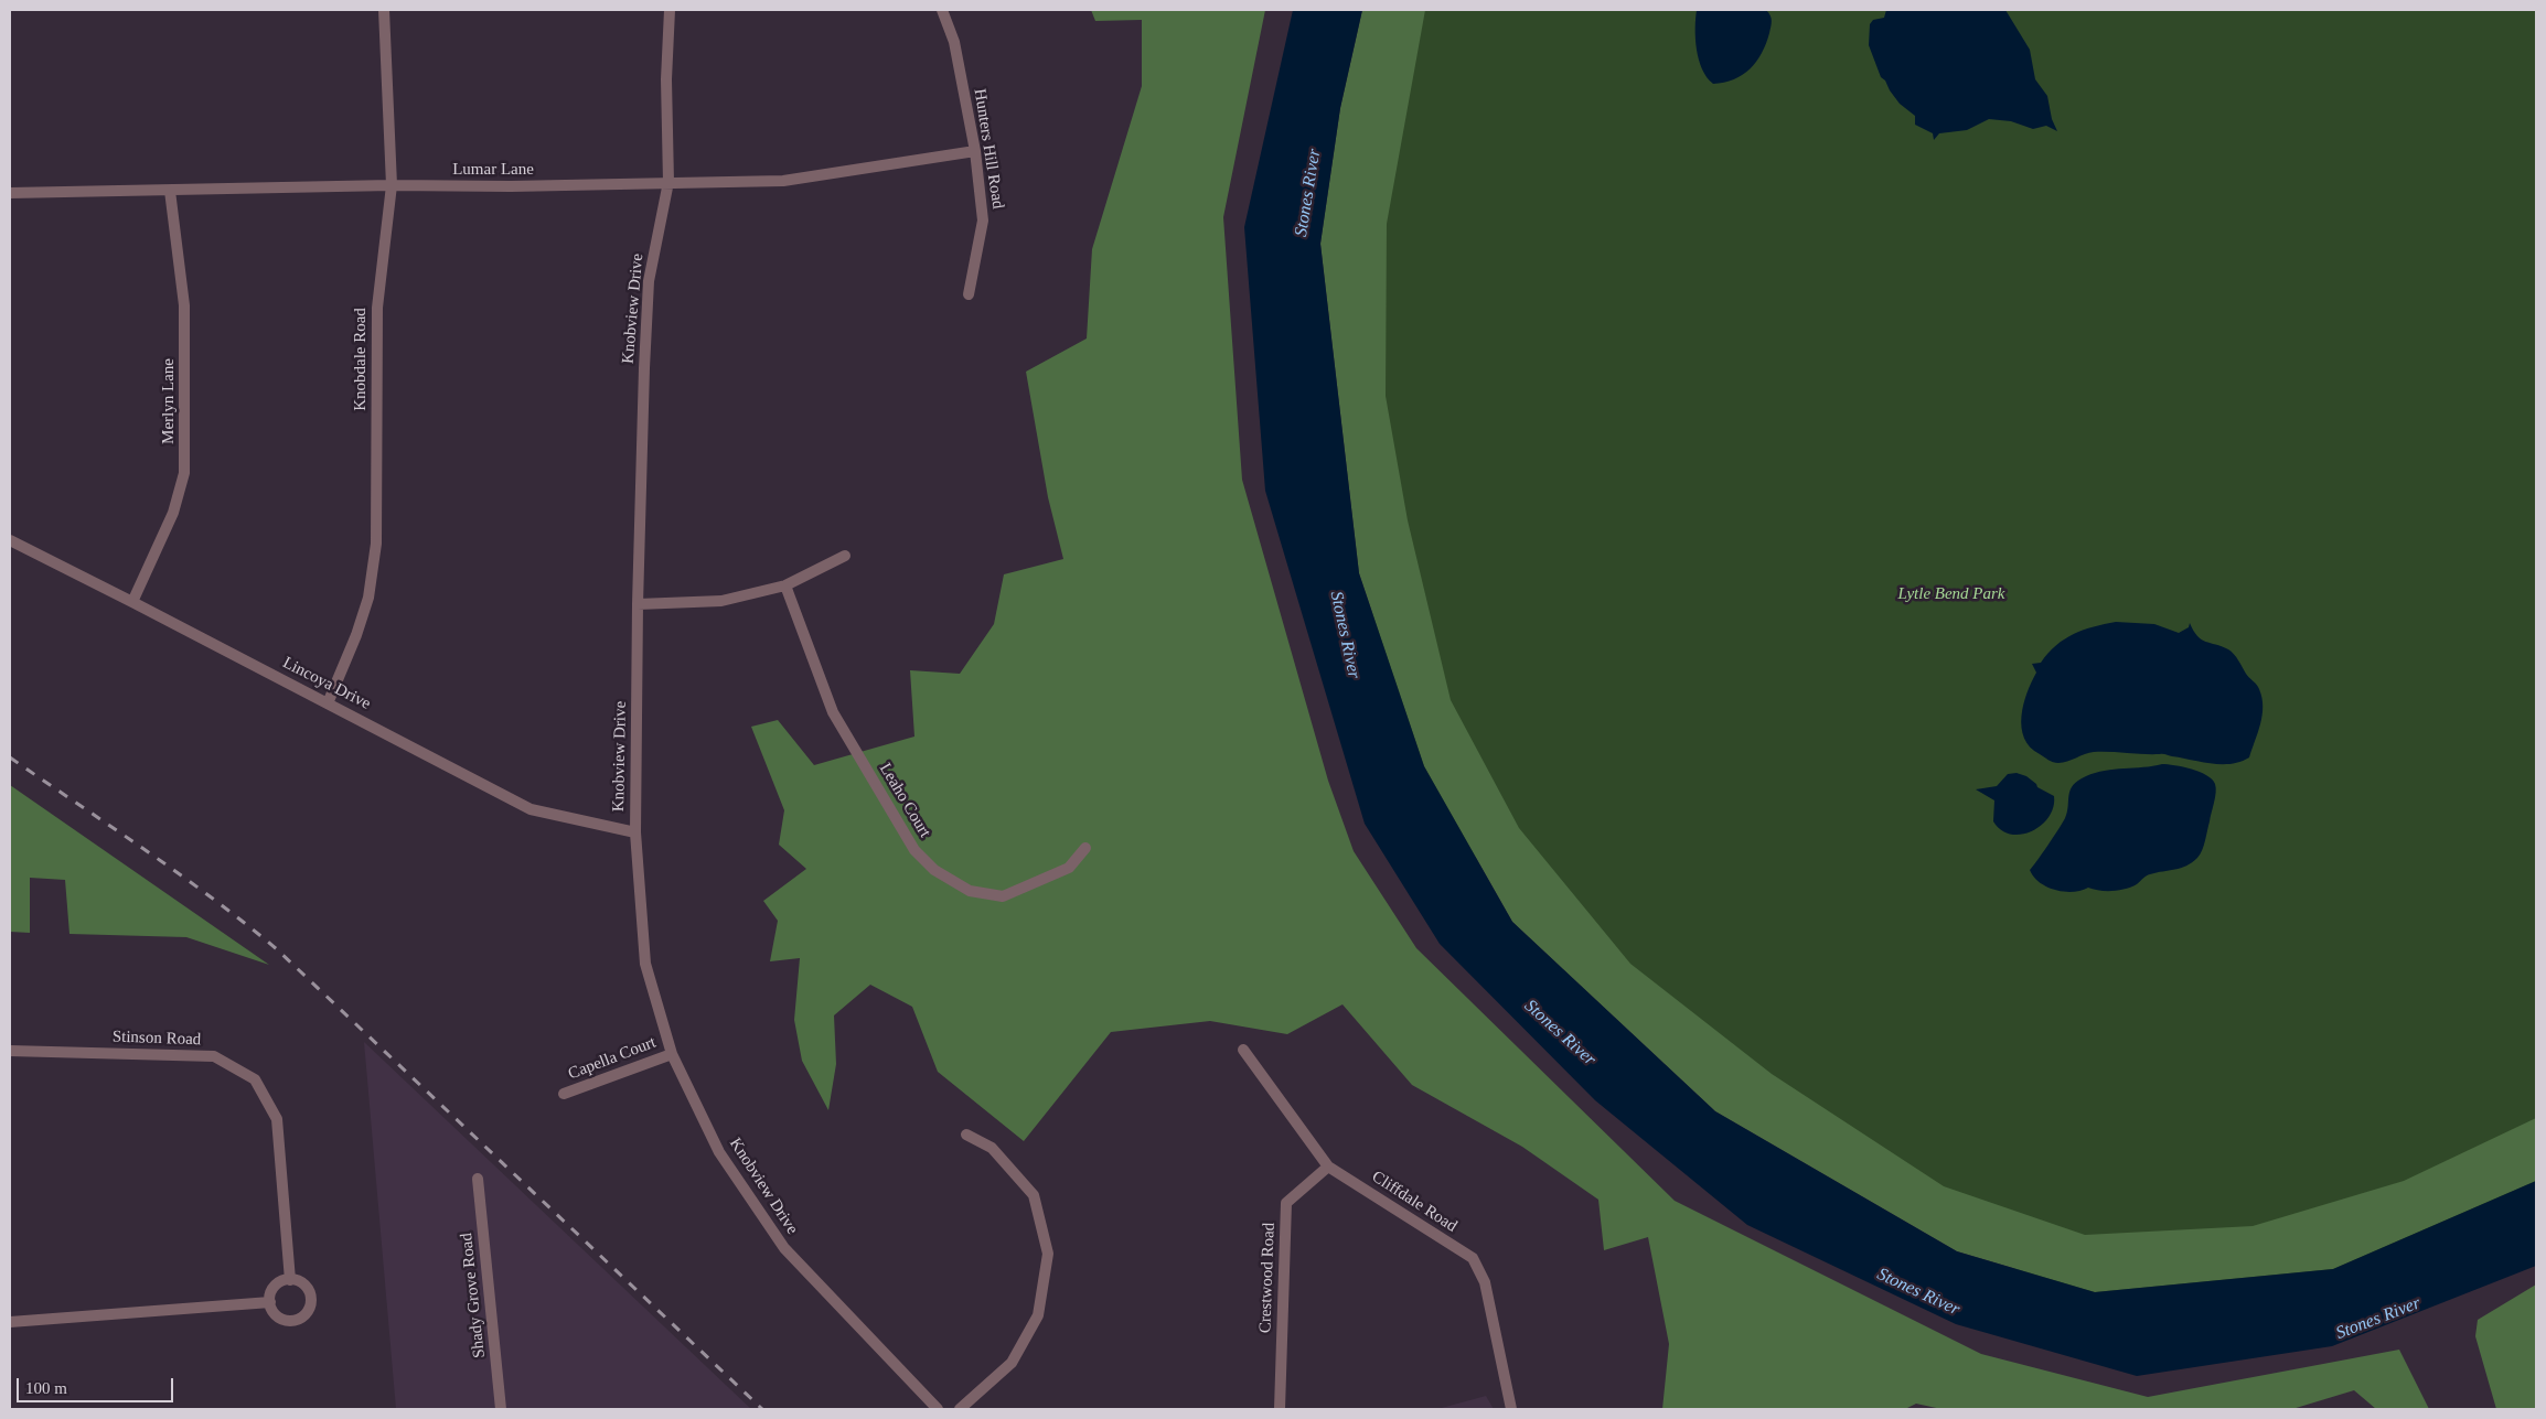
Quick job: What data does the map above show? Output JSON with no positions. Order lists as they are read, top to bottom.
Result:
{
  "streets": {
    "street": [
      "Hunters Hill Road",
      "Lumar Lane",
      "Knobview Drive",
      "Knobdale Road",
      "Merlyn Lane",
      "Lincoya Drive",
      "Leaho Court",
      "Stinson Road",
      "Capella Court",
      "Cliffdale Road",
      "Crestwood Road",
      "Shady Grove Road"
    ]
  },
  "crossings": [
    ["Hunters Hill Road", "Lumar Lane"],
    ["Lumar Lane", "Knobview Drive"],
    ["Lumar Lane", "Knobdale Road"],
    ["Lumar Lane", "Merlyn Lane"],
    ["Knobview Drive", "Lincoya Drive"],
    ["Knobview Drive", "Capella Court"],
    ["Knobdale Road", "Lincoya Drive"],
    ["Merlyn Lane", "Lincoya Drive"],
    ["Cliffdale Road", "Crestwood Road"]
  ],
  "water": ["Stones River"],
  "parks": ["Lytle Bend Park"],
  "scale_bar": "100 m"
}
